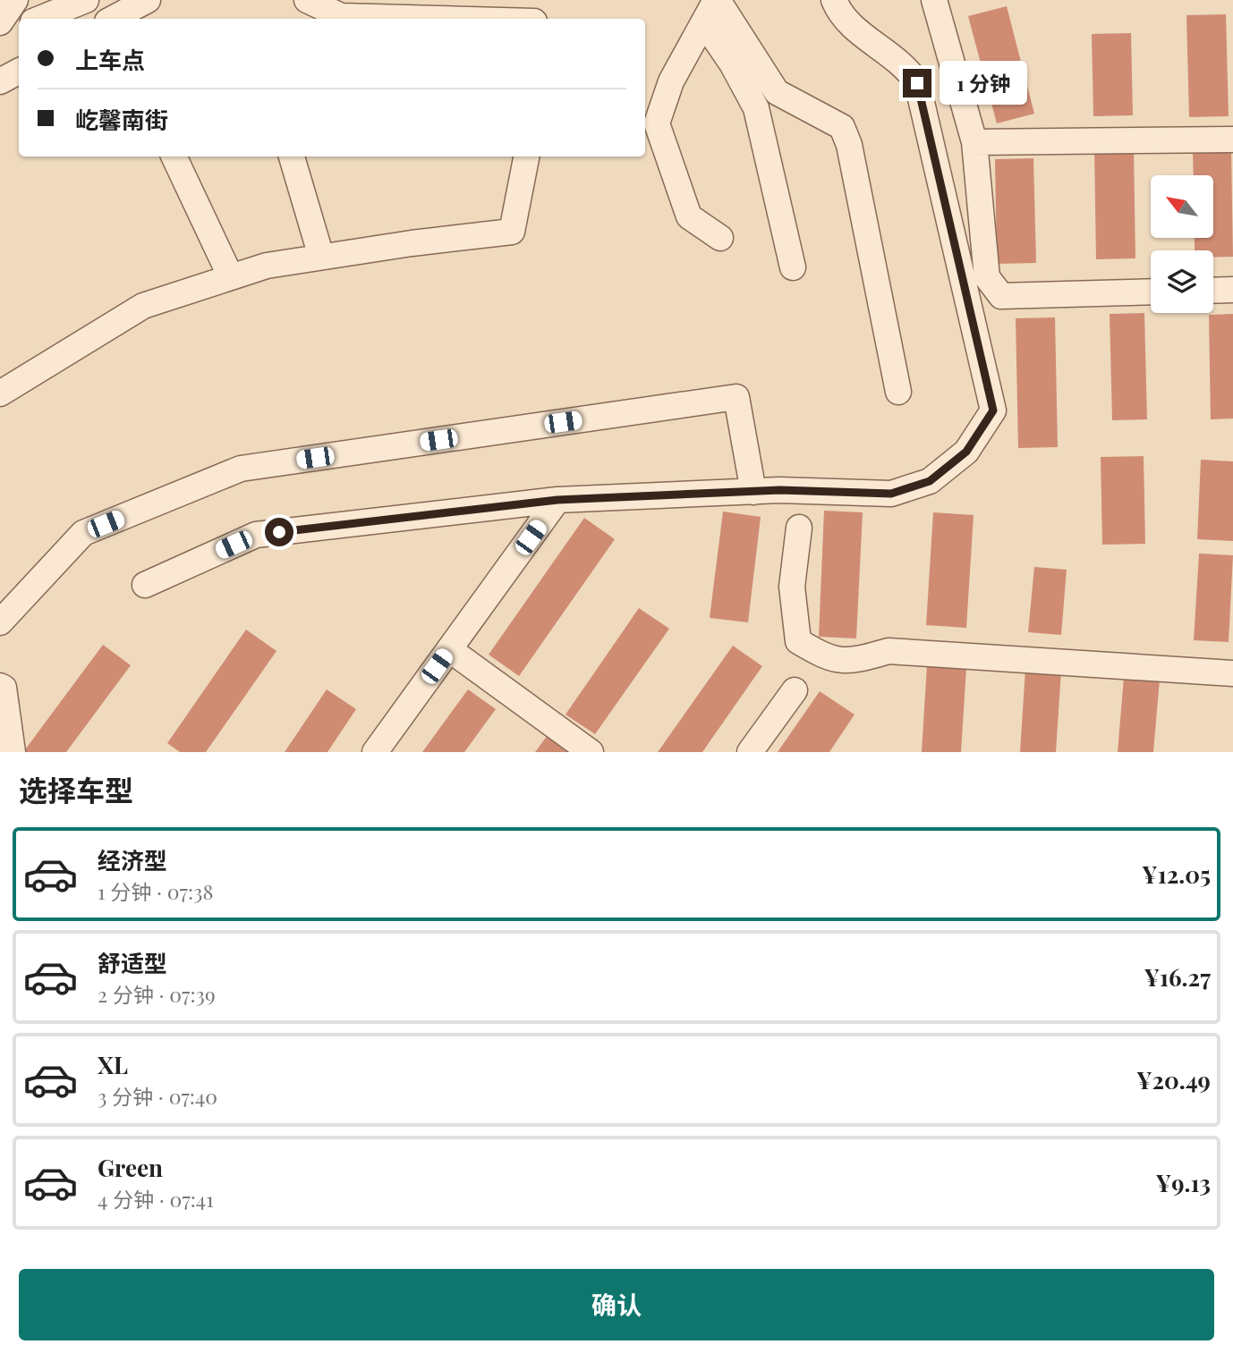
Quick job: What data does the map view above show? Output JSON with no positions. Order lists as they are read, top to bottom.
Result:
{
  "north": "top left",
  "page": {
    "banner": ["上车点", "屹馨南街"],
    "bubble": "1 分钟",
    "heading": "选择车型",
    "list": [
      {
        "name": "经济型",
        "note": "1 分钟 · 07:38",
        "value": "¥12.05"
      },
      {
        "name": "舒适型",
        "note": "2 分钟 · 07:39",
        "value": "¥16.27"
      },
      {
        "name": "XL",
        "note": "3 分钟 · 07:40",
        "value": "¥20.49"
      },
      {
        "name": "Green",
        "note": "4 分钟 · 07:41",
        "value": "¥9.13"
      }
    ],
    "buttons": "确认"
  }
}
